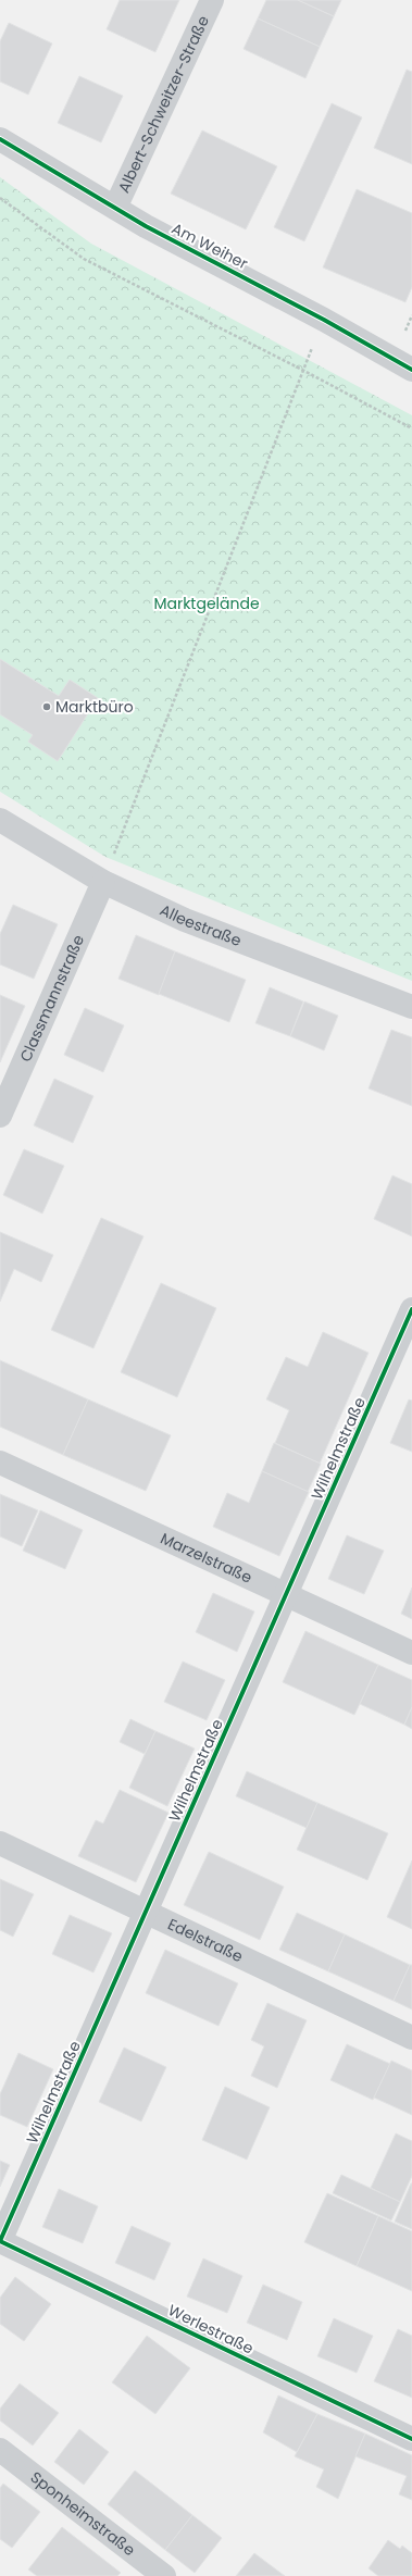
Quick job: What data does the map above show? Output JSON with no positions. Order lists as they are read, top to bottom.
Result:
{
  "streets": {
    "street": [
      "Albert-Schweitzer-Straße",
      "Am Weiher",
      "Alleestraße",
      "Classmannstraße",
      "Wilhelmstraße",
      "Marzelstraße",
      "Edelstraße",
      "Werlestraße",
      "Sponheimstraße"
    ]
  },
  "crossings": [
    ["Albert-Schweitzer-Straße", "Am Weiher"],
    ["Alleestraße", "Classmannstraße"],
    ["Wilhelmstraße", "Marzelstraße"],
    ["Wilhelmstraße", "Edelstraße"],
    ["Wilhelmstraße", "Werlestraße"]
  ],
  "parks": ["Marktgelände"],
  "places": ["Marktbüro"]
}
